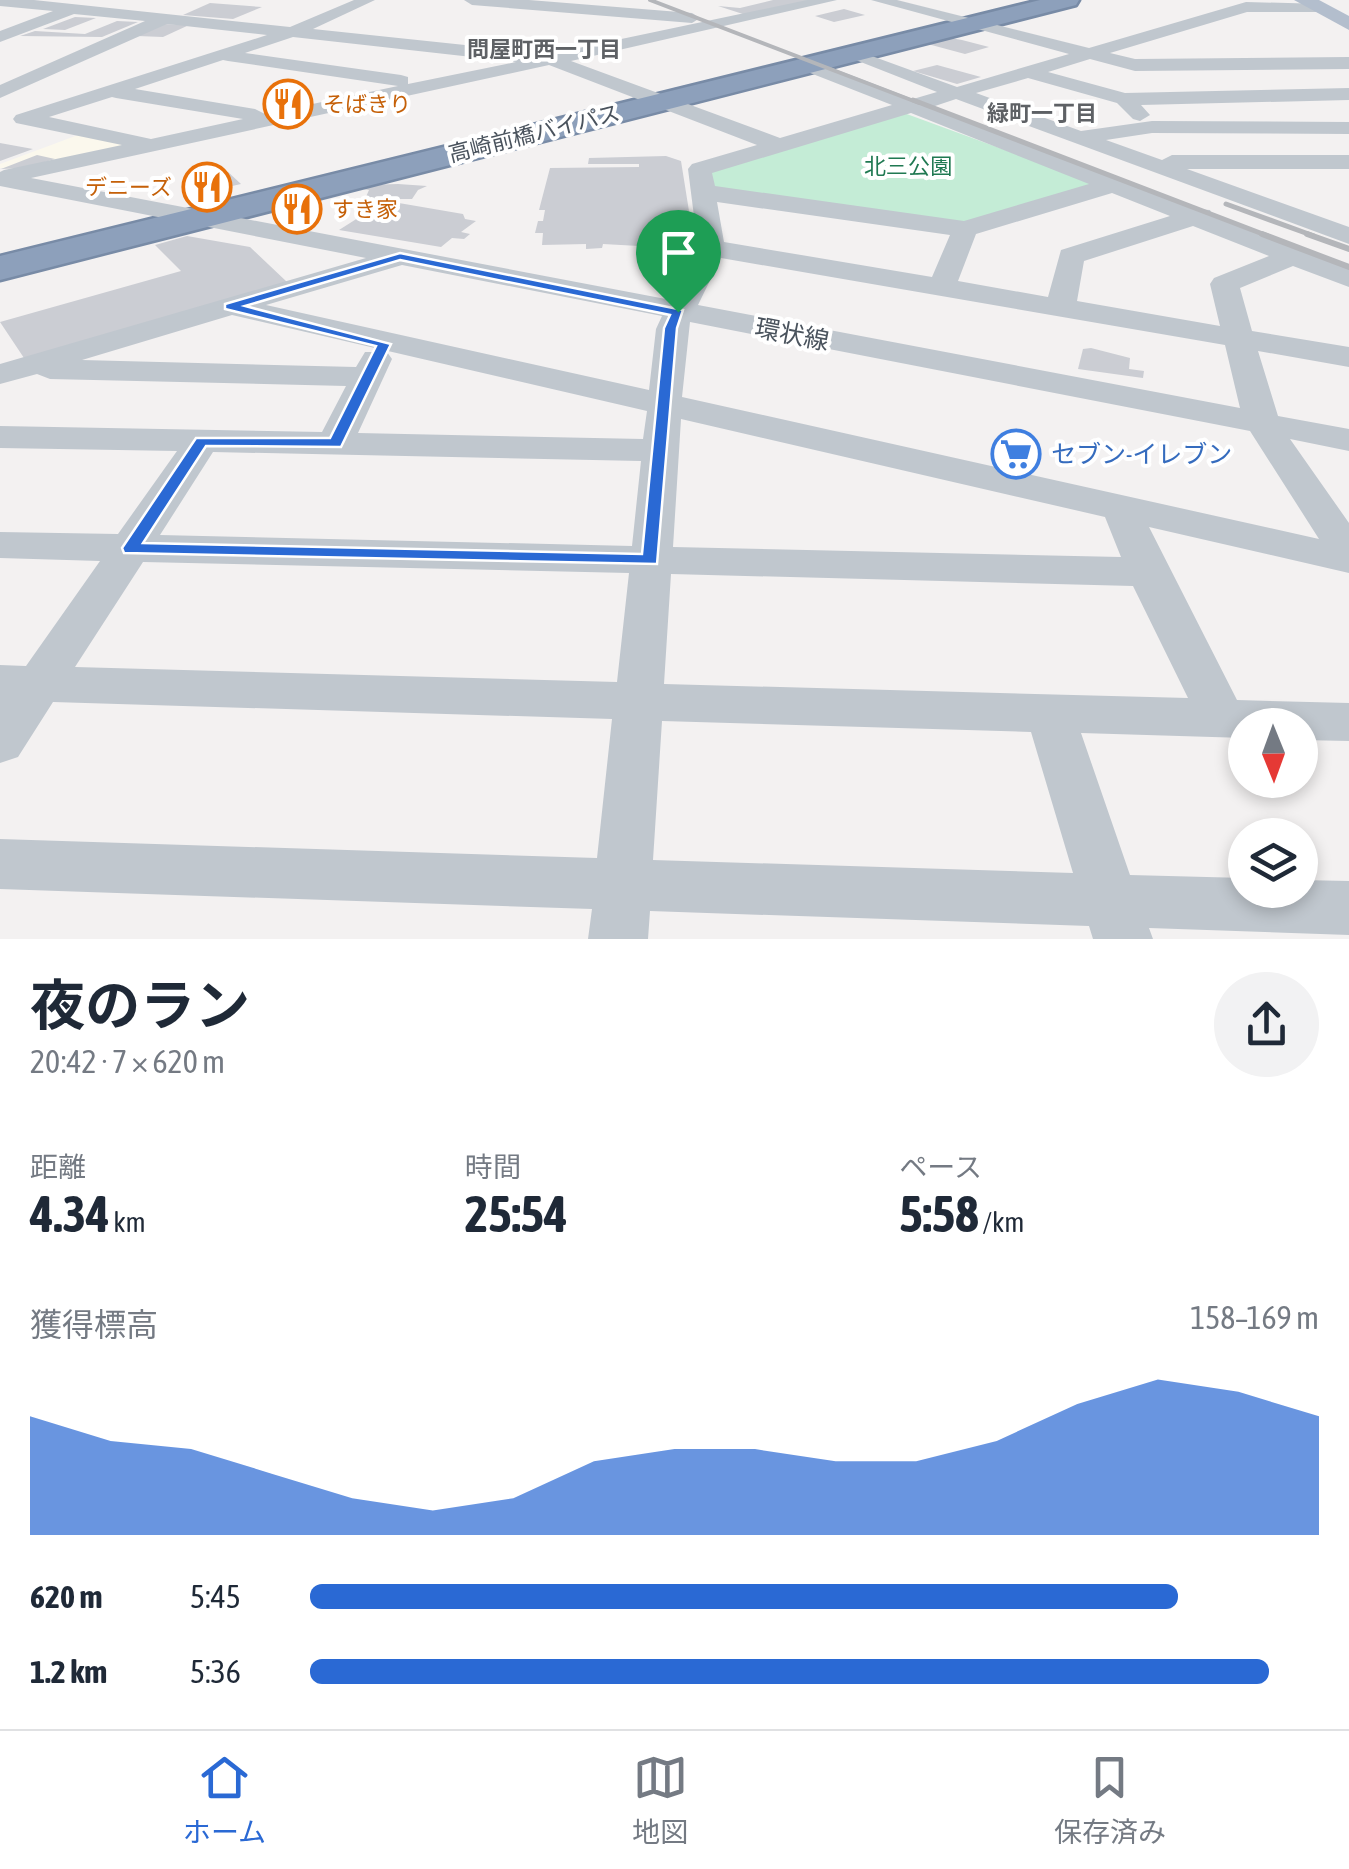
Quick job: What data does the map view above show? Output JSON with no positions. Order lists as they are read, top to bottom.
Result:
{
  "streets": {
    "highway": ["高崎前橋バイパス"],
    "street": ["環状線"]
  },
  "crossings": [
    ["高崎前橋バイパス", "環状線"]
  ],
  "districts": ["問屋町西一丁目", "緑町一丁目"],
  "parks": ["北三公園"],
  "places": {
    "restaurant": ["そばきり", "デニーズ", "すき家"],
    "supermarket": ["セブン-イレブン"]
  },
  "north": "bottom",
  "page": {
    "heading": ["夜のラン", "20:42 · 7 × 620 m"],
    "stats": [
      ["距離", "4.34 km"],
      ["時間", "25:54"],
      ["ペース", "5:58 /km"]
    ],
    "chart": ["獲得標高", "158–169 m"],
    "list": [
      {
        "name": "620 m",
        "note": "5:45"
      },
      {
        "name": "1.2 km",
        "note": "5:36"
      }
    ],
    "tabs": ["ホーム", "地図", "保存済み"]
  }
}
